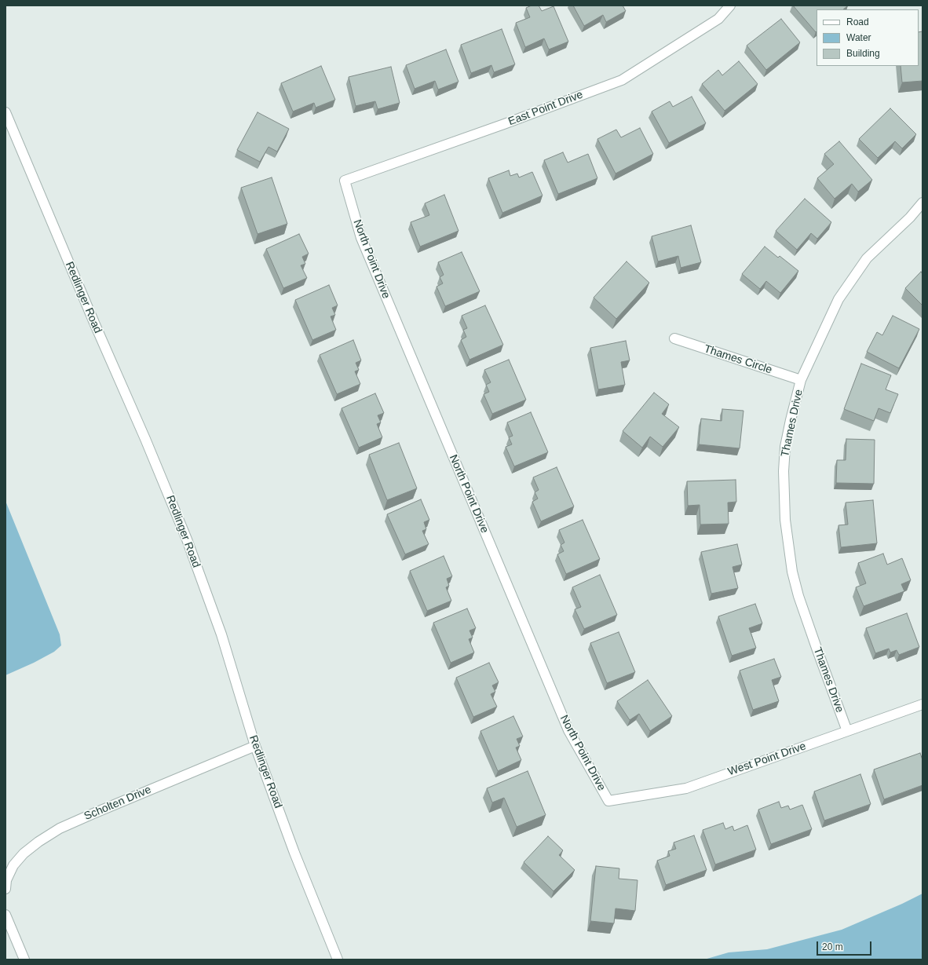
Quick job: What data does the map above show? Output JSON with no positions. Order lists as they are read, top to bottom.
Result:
{
  "streets": {
    "street": [
      "East Point Drive",
      "North Point Drive",
      "Redlinger Road",
      "Thames Circle",
      "Thames Drive",
      "West Point Drive",
      "Scholten Drive"
    ]
  },
  "crossings": [
    ["East Point Drive", "North Point Drive"],
    ["North Point Drive", "West Point Drive"],
    ["Redlinger Road", "Scholten Drive"],
    ["Thames Circle", "Thames Drive"],
    ["Thames Drive", "West Point Drive"]
  ],
  "legend": ["Road", "Water", "Building"],
  "scale_bar": "20 m"
}
